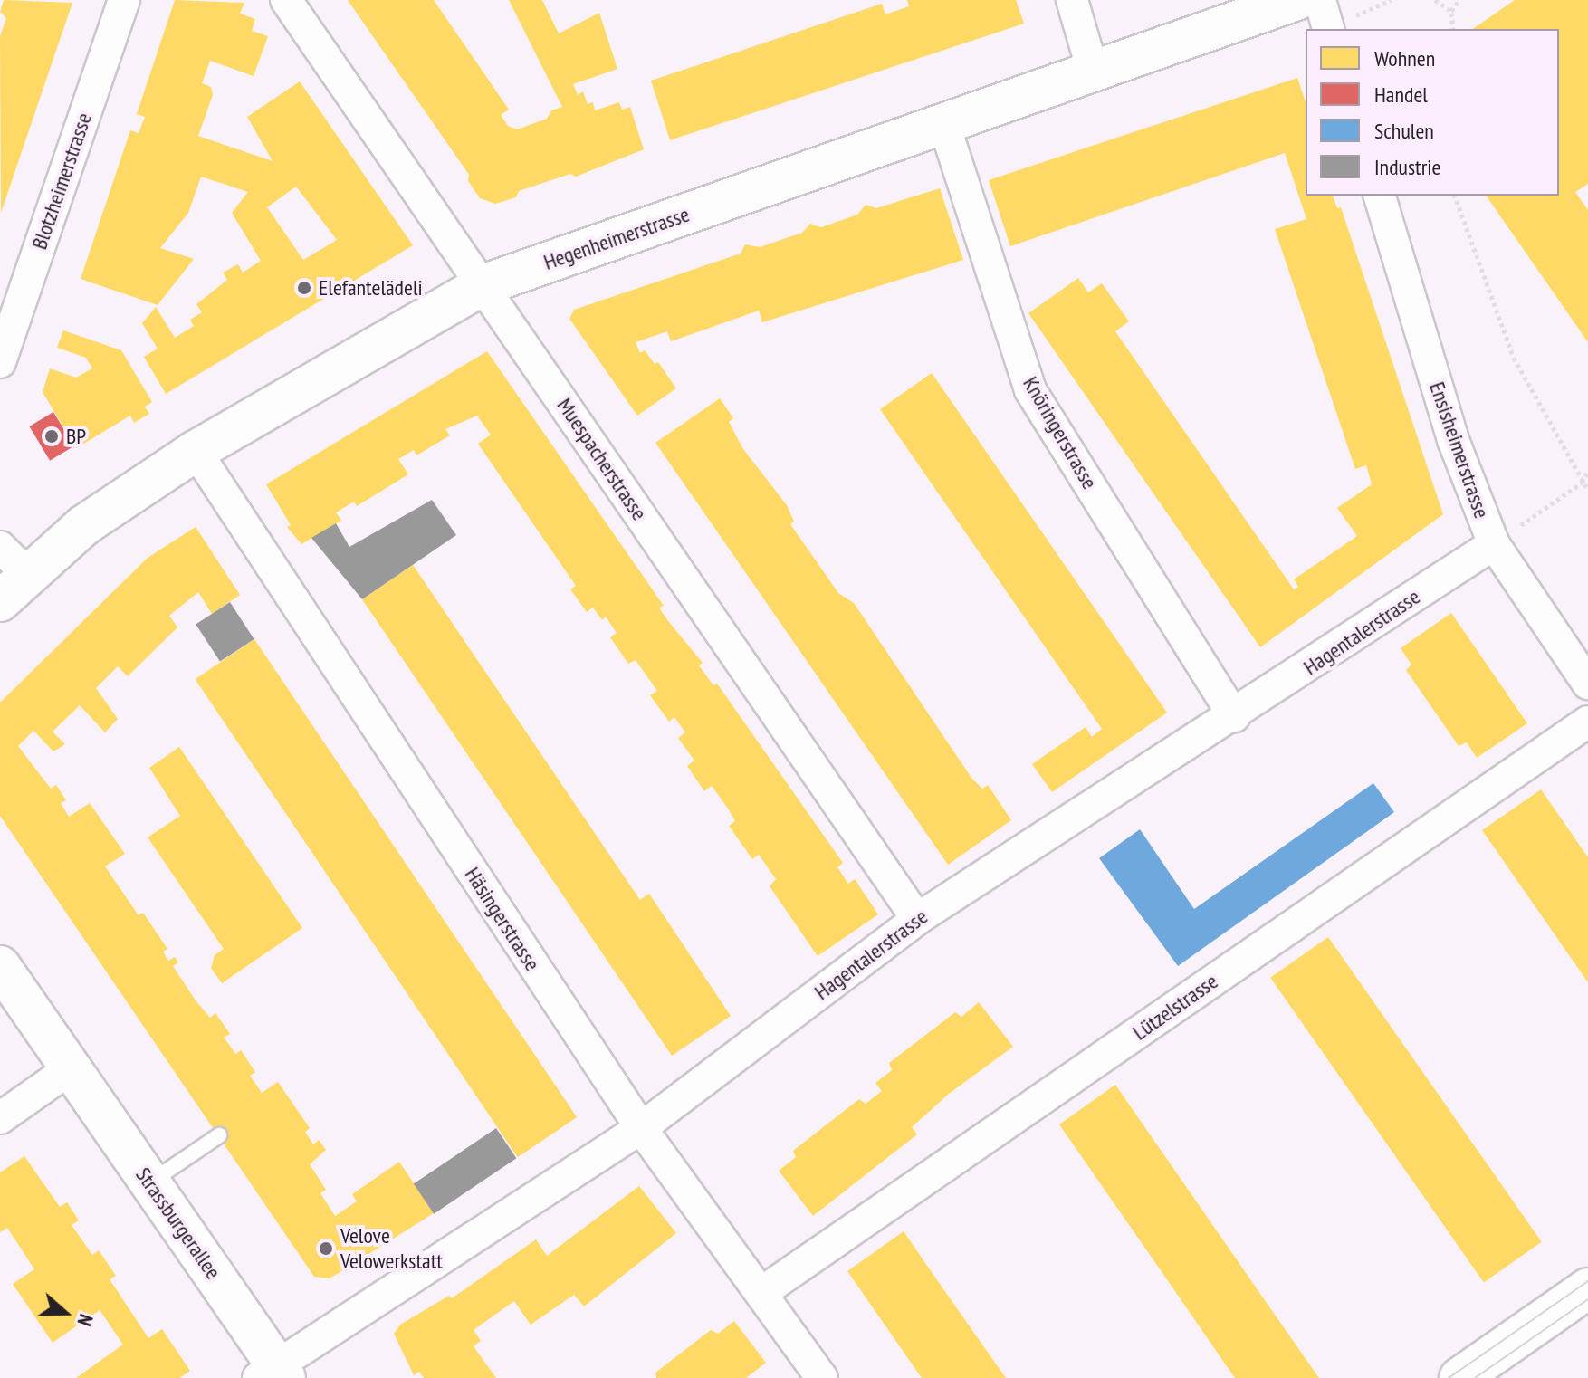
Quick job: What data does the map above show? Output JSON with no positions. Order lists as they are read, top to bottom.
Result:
{
  "streets": {
    "street": [
      "Blotzheimerstrasse",
      "Hegenheimerstrasse",
      "Knöringerstrasse",
      "Ensisheimerstrasse",
      "Muespacherstrasse",
      "Hagentalerstrasse",
      "Häsingerstrasse",
      "Lützelstrasse",
      "Strassburgerallee"
    ]
  },
  "crossings": [
    ["Hegenheimerstrasse", "Knöringerstrasse"],
    ["Hegenheimerstrasse", "Muespacherstrasse"],
    ["Hegenheimerstrasse", "Häsingerstrasse"],
    ["Knöringerstrasse", "Hagentalerstrasse"],
    ["Ensisheimerstrasse", "Hagentalerstrasse"],
    ["Muespacherstrasse", "Hagentalerstrasse"],
    ["Hagentalerstrasse", "Häsingerstrasse"],
    ["Hagentalerstrasse", "Strassburgerallee"],
    ["Häsingerstrasse", "Lützelstrasse"]
  ],
  "places": ["Elefantelädeli", "BP", "Velove Velowerkstatt"],
  "legend": [
    "Wohnen",
    "Handel",
    "Schulen",
    "Industrie"
  ],
  "north": "right"
}
